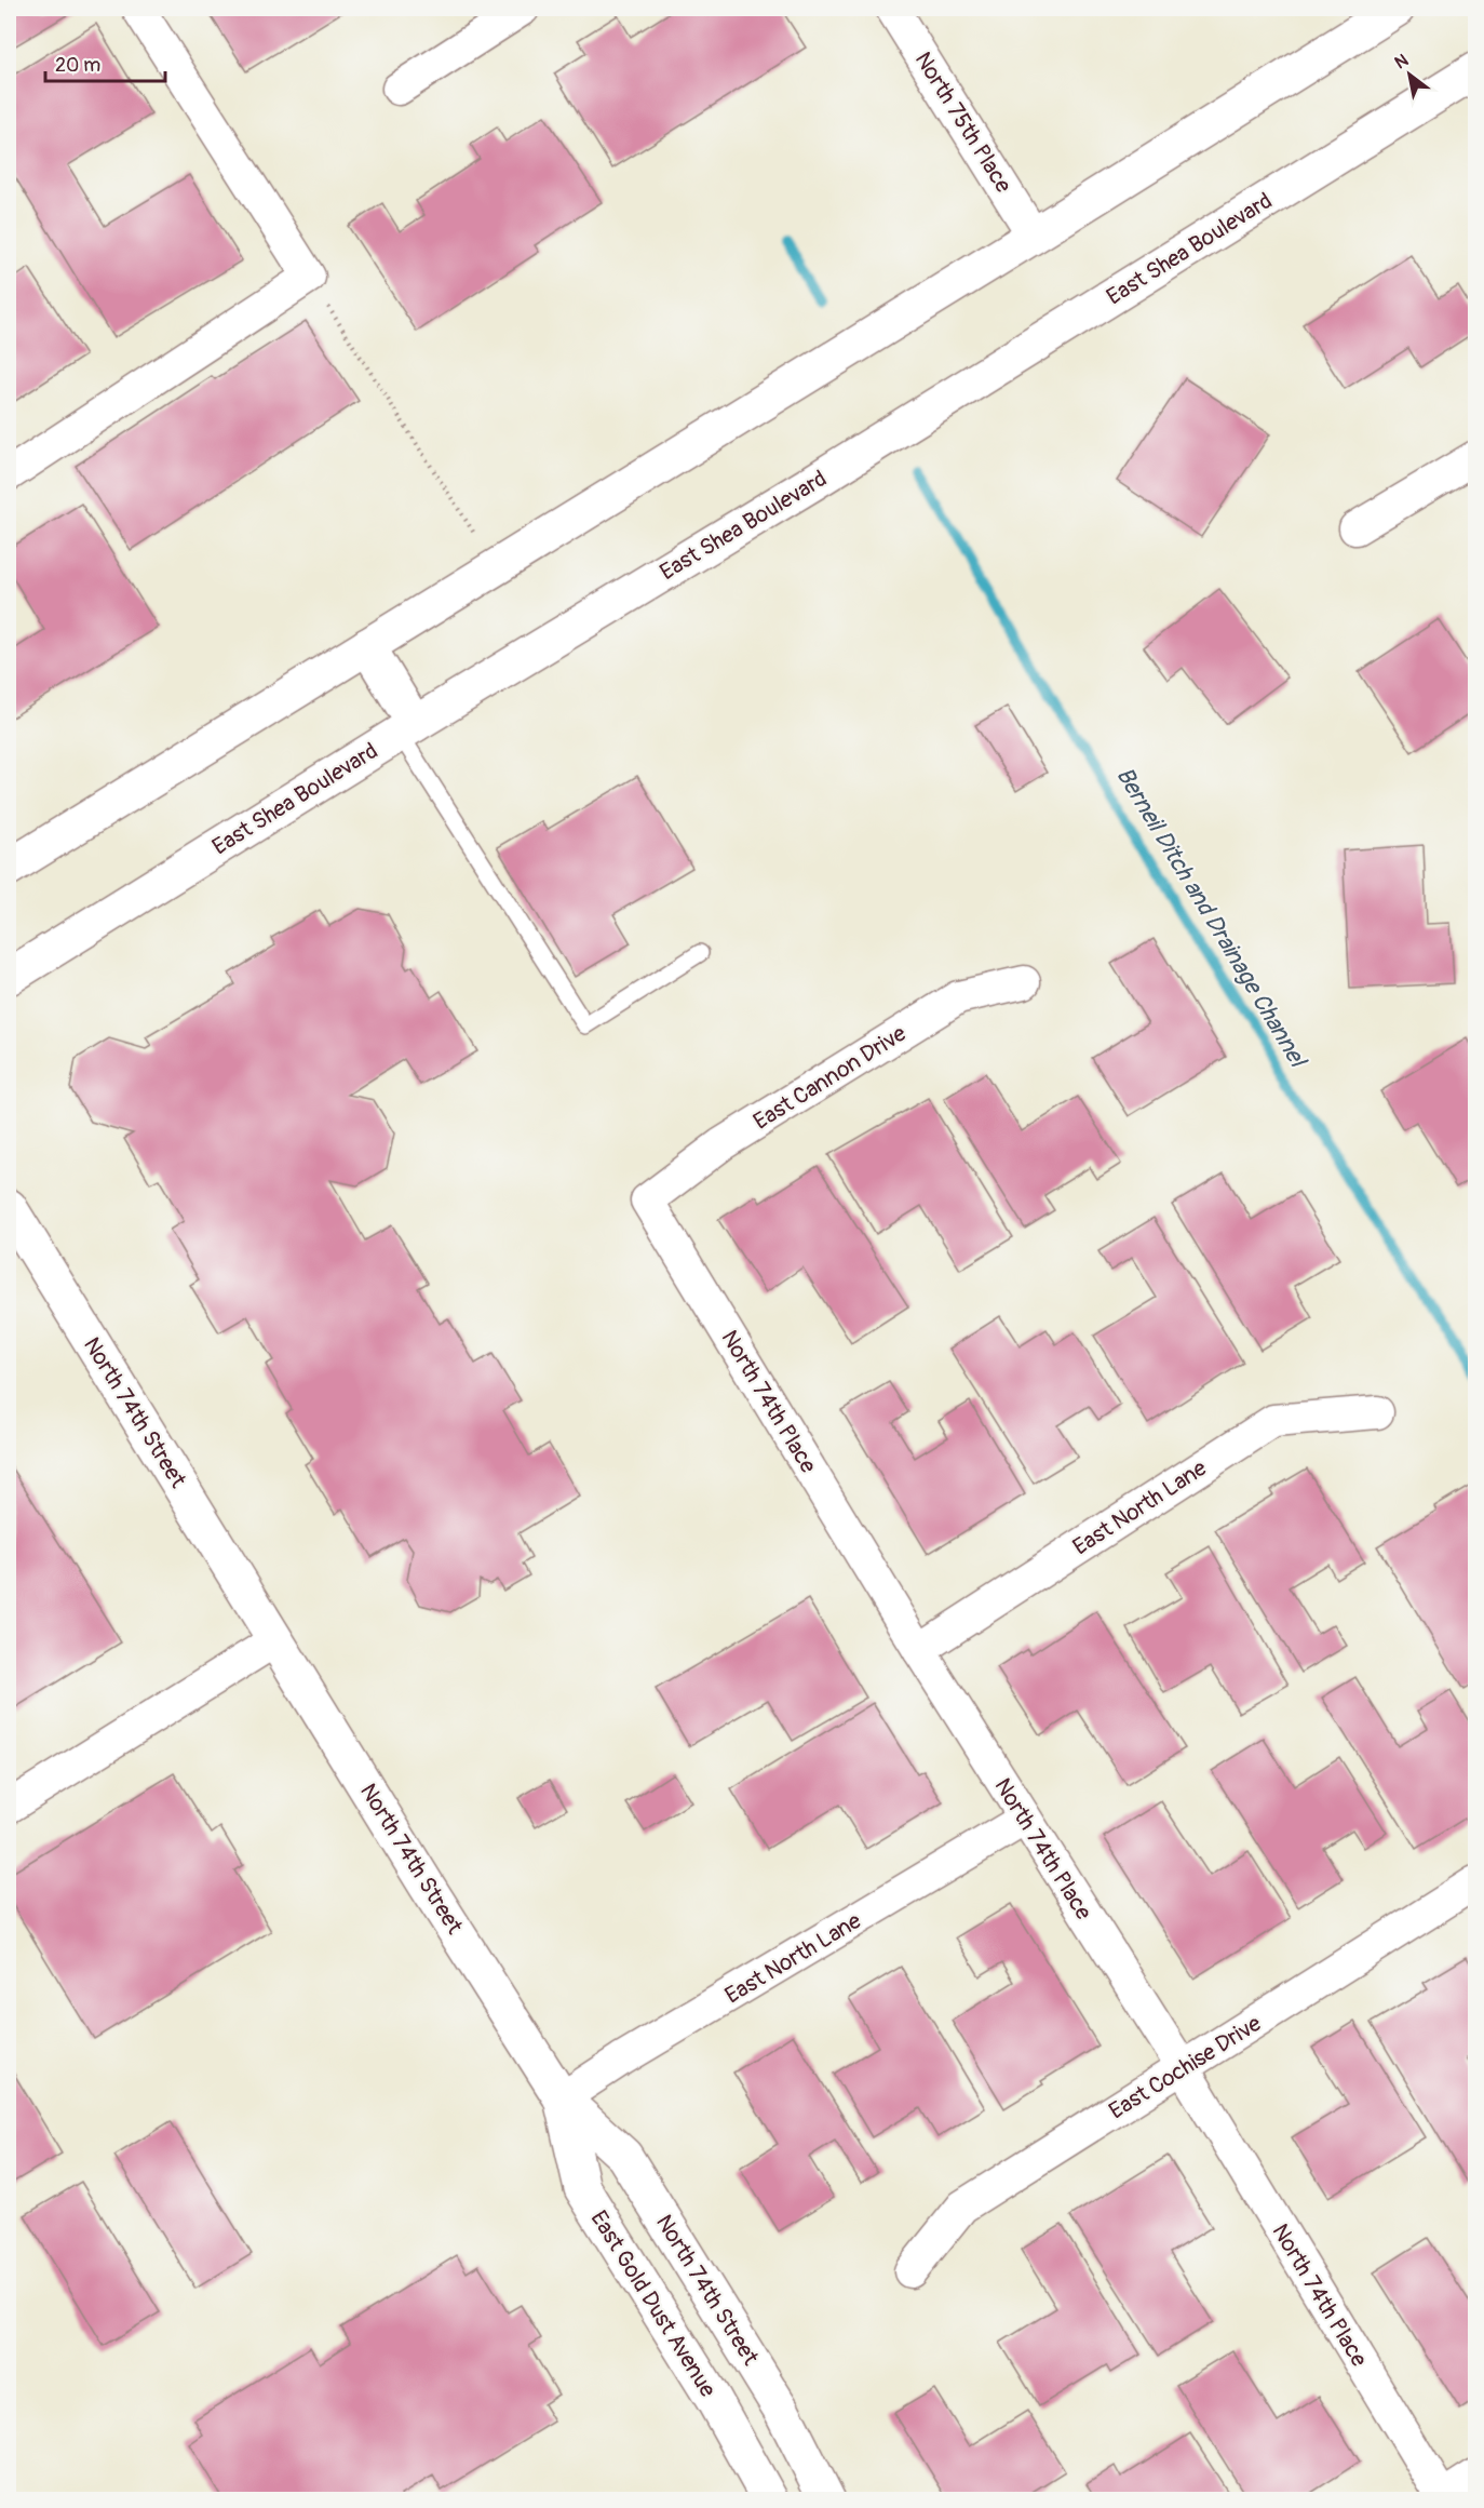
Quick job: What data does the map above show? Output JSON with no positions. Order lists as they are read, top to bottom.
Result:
{
  "streets": {
    "main road": ["East Shea Boulevard", "North 74th Street", "East Gold Dust Avenue"],
    "street": [
      "North 75th Place",
      "East Cannon Drive",
      "North 74th Place",
      "East North Lane",
      "East Cochise Drive"
    ]
  },
  "crossings": [
    ["East Cannon Drive", "North 74th Place"],
    ["North 74th Place", "East North Lane"],
    ["North 74th Place", "East Cochise Drive"],
    ["North 74th Street", "East North Lane"],
    ["North 74th Street", "East Gold Dust Avenue"],
    ["East North Lane", "East Gold Dust Avenue"]
  ],
  "water": ["Berneil Ditch and Drainage Channel"],
  "scale_bar": "20 m",
  "north": "top left"
}
